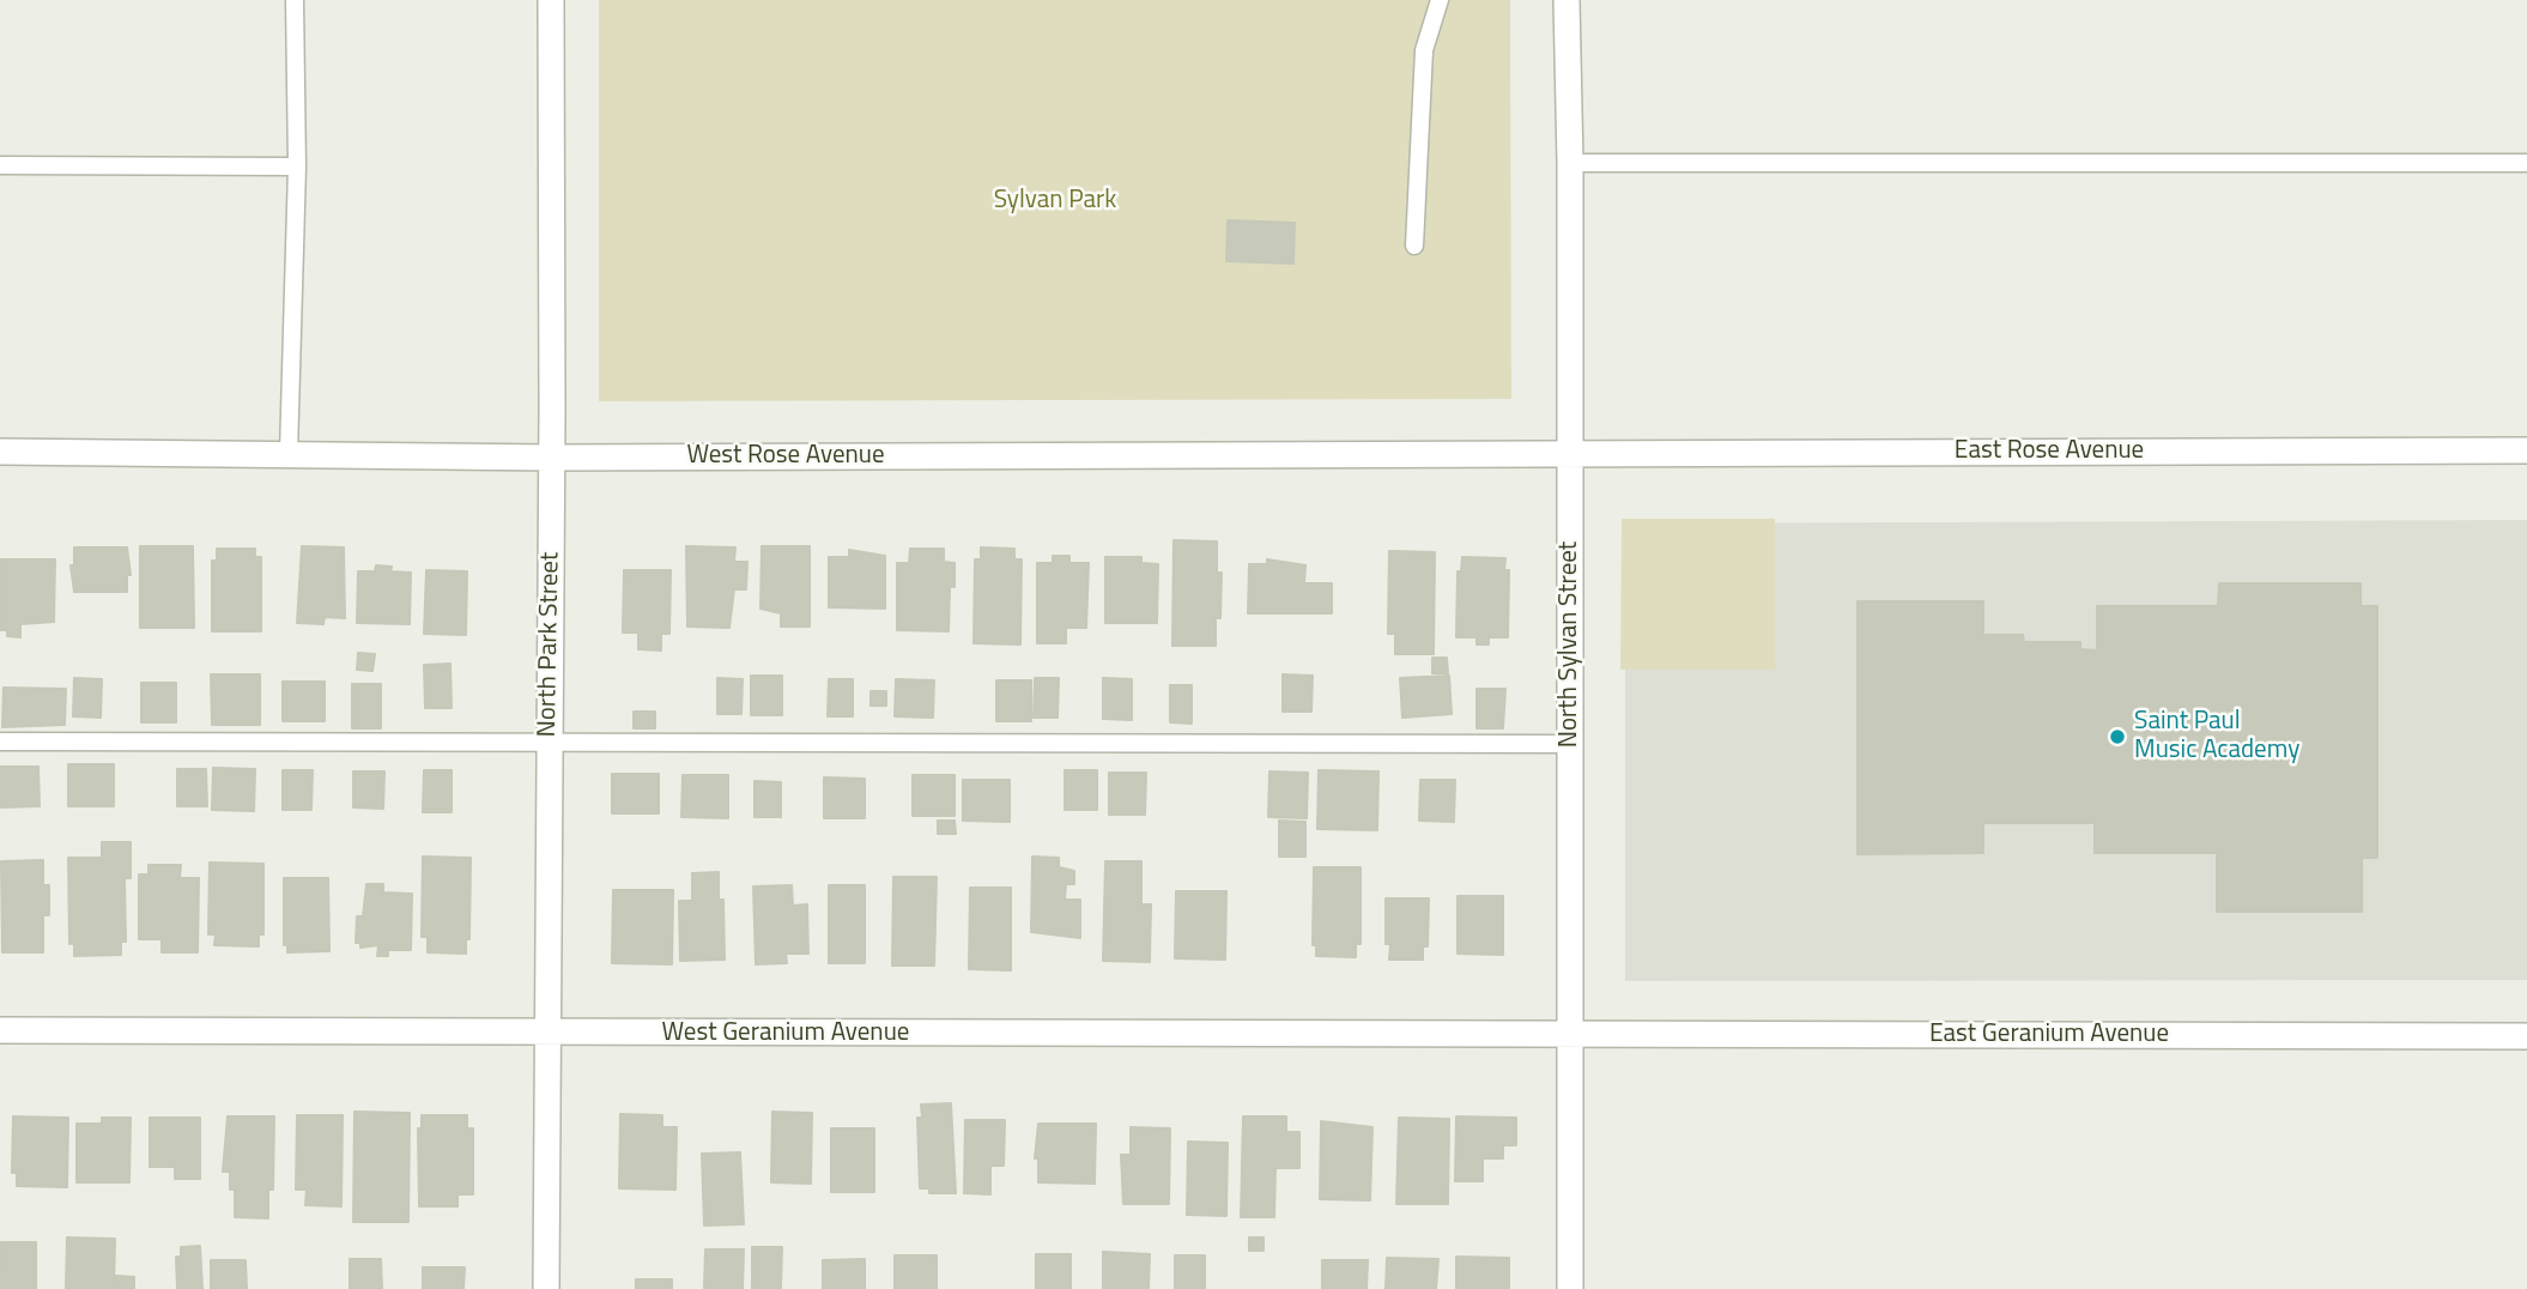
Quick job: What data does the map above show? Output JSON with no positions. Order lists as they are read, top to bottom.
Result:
{
  "streets": {
    "street": [
      "East Rose Avenue",
      "West Rose Avenue",
      "North Park Street",
      "North Sylvan Street",
      "West Geranium Avenue",
      "East Geranium Avenue"
    ]
  },
  "crossings": [
    ["East Rose Avenue", "West Rose Avenue"],
    ["East Rose Avenue", "North Sylvan Street"],
    ["West Rose Avenue", "North Park Street"],
    ["West Rose Avenue", "North Sylvan Street"],
    ["North Park Street", "West Geranium Avenue"],
    ["North Sylvan Street", "West Geranium Avenue"],
    ["North Sylvan Street", "East Geranium Avenue"],
    ["West Geranium Avenue", "East Geranium Avenue"]
  ],
  "parks": ["Sylvan Park"],
  "places": ["Saint Paul Music Academy"]
}
